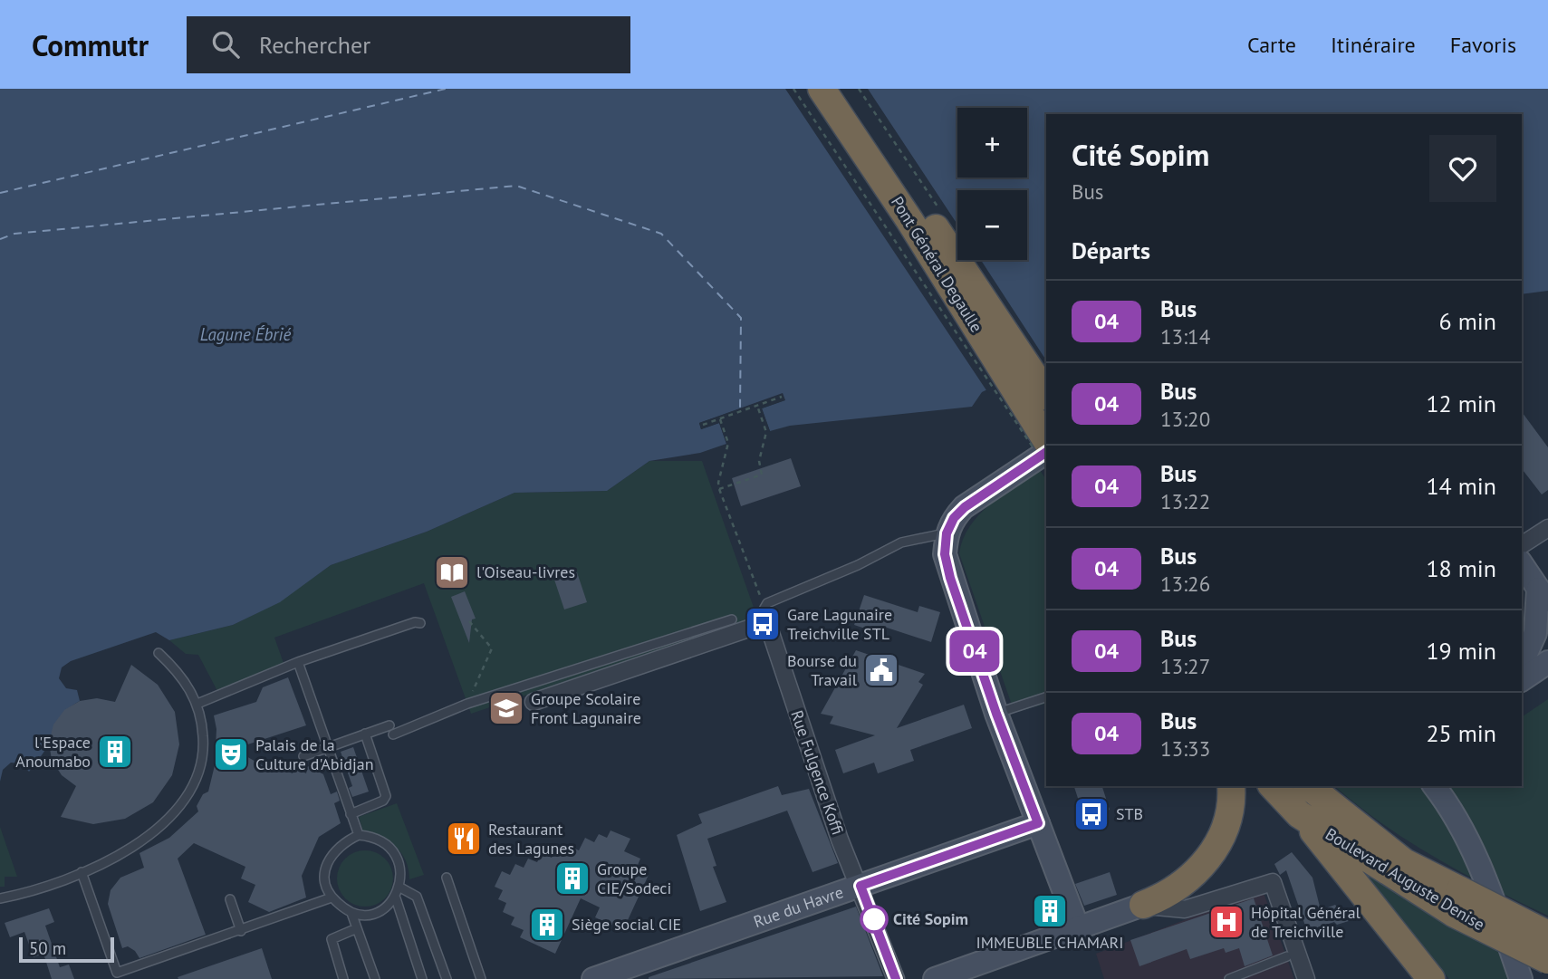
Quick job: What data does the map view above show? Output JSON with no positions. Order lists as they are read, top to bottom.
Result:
{
  "streets": {
    "highway": ["Pont Général Degaulle", "Boulevard Auguste Denise"],
    "main road": ["Rue du Havre"],
    "street": ["Rue Fulgence Koffi"]
  },
  "crossings": [
    ["Rue Fulgence Koffi", "Rue du Havre"]
  ],
  "water": ["Lagune Ébrié"],
  "places": {
    "library": ["l'Oiseau-livres"],
    "bus stop": ["Gare Lagunaire Treichville STL", "STB"],
    "public building": ["Bourse du Travail"],
    "school or university": ["Groupe Scolaire Front Lagunaire"],
    "building": [
      "l'Espace Anoumabo",
      "Groupe CIE/Sodeci",
      "IMMEUBLE CHAMARI",
      "Siège social CIE"
    ],
    "theatre": ["Palais de la Culture d'Abidjan"],
    "restaurant": ["Restaurant des Lagunes"],
    "other": ["Cité Sopim"],
    "hospital": ["Hôpital Général de Treichville"]
  },
  "lines": ["bus line 04"],
  "scale_bar": "50 m",
  "page": {
    "header": "Commutr",
    "search": "Rechercher",
    "nav": ["Carte", "Itinéraire", "Favoris"],
    "on_map": "04",
    "map_buttons": ["+", "−"],
    "heading": [
      ["Cité Sopim", "Bus"],
      "Départs"
    ],
    "list": [
      {
        "mark": "04",
        "name": "Bus",
        "note": "13:14",
        "value": "6 min"
      },
      {
        "mark": "04",
        "name": "Bus",
        "note": "13:20",
        "value": "12 min"
      },
      {
        "mark": "04",
        "name": "Bus",
        "note": "13:22",
        "value": "14 min"
      },
      {
        "mark": "04",
        "name": "Bus",
        "note": "13:26",
        "value": "18 min"
      },
      {
        "mark": "04",
        "name": "Bus",
        "note": "13:27",
        "value": "19 min"
      },
      {
        "mark": "04",
        "name": "Bus",
        "note": "13:33",
        "value": "25 min"
      }
    ],
    "scale": "50 m"
  }
}
